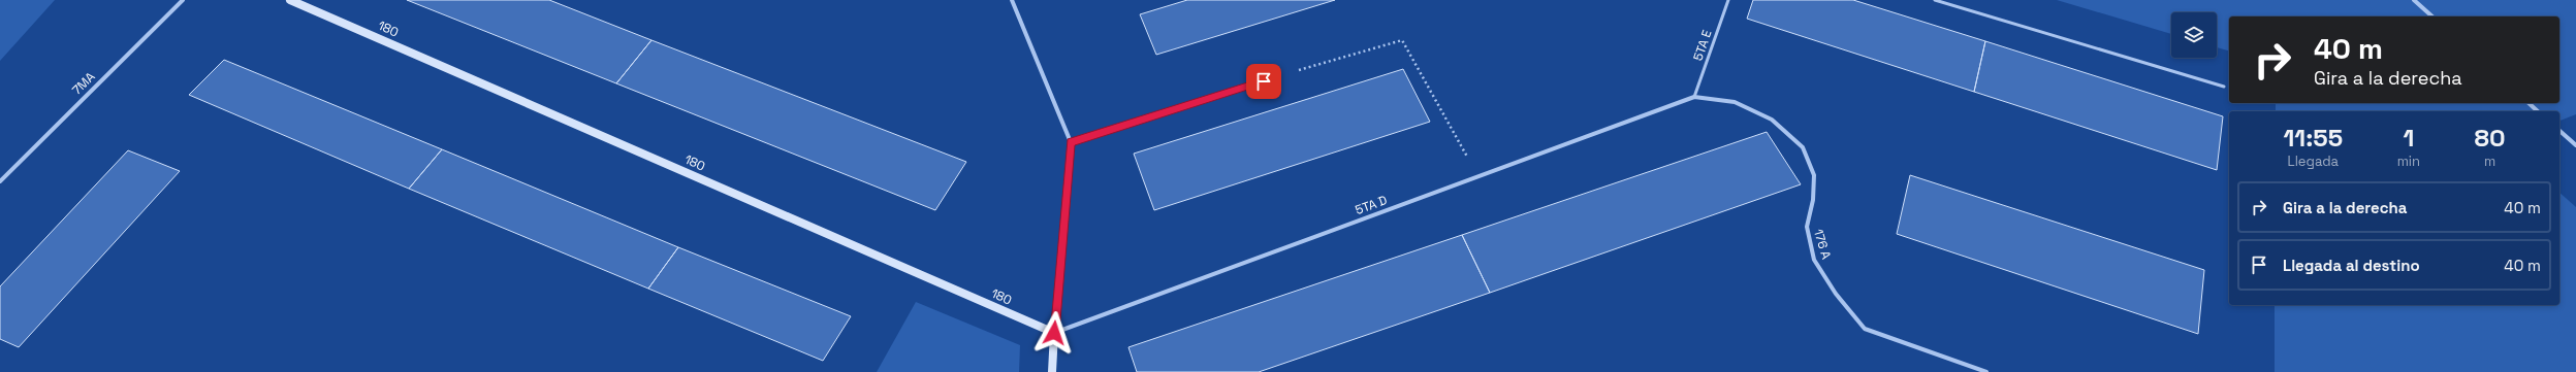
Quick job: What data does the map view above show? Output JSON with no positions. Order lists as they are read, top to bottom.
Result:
{
  "streets": {
    "street": [
      "180",
      "7MA",
      "5TA D",
      "176 A"
    ],
    "lane": ["5TA E"]
  },
  "crossings": [
    ["180", "5TA D"],
    ["5TA E", "5TA D"],
    ["5TA E", "176 A"],
    ["5TA D", "176 A"]
  ],
  "page": {
    "turn": ["40 m", "Gira a la derecha"],
    "eta": [
      "11:55",
      "Llegada",
      "1",
      "min",
      "80",
      "m"
    ],
    "list": [
      {
        "name": "Gira a la derecha",
        "value": "40 m"
      },
      {
        "name": "Llegada al destino",
        "value": "40 m"
      }
    ]
  }
}
